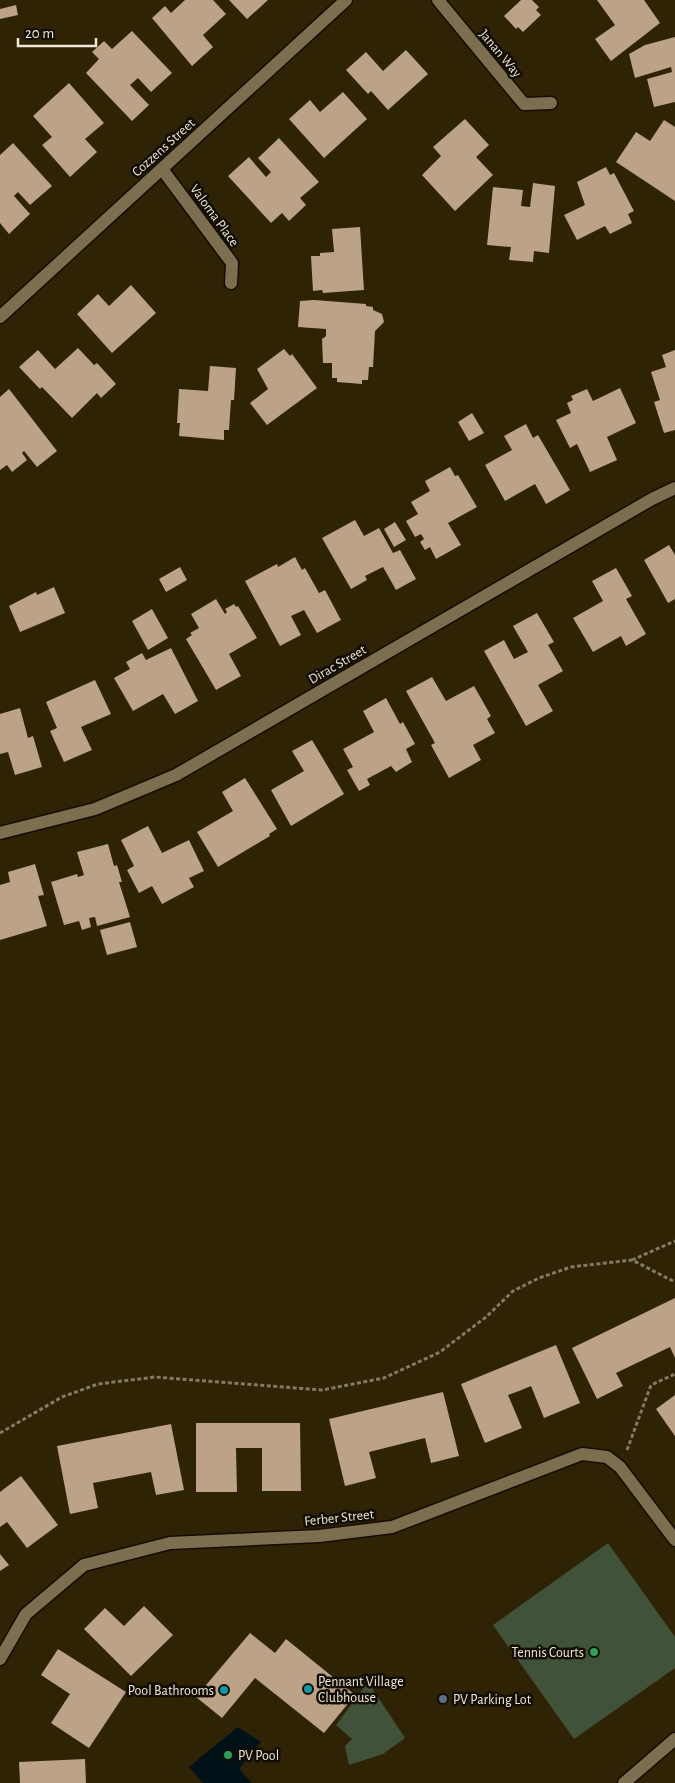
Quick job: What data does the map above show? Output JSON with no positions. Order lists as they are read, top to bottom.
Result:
{
  "streets": {
    "street": [
      "Janan Way",
      "Cozzens Street",
      "Valoma Place",
      "Dirac Street",
      "Ferber Street"
    ]
  },
  "crossings": [
    ["Cozzens Street", "Valoma Place"]
  ],
  "places": [
    "Tennis Courts",
    "Pennant Village Clubhouse",
    "Pool Bathrooms",
    "PV Parking Lot",
    "PV Pool"
  ],
  "scale_bar": "20 m"
}
